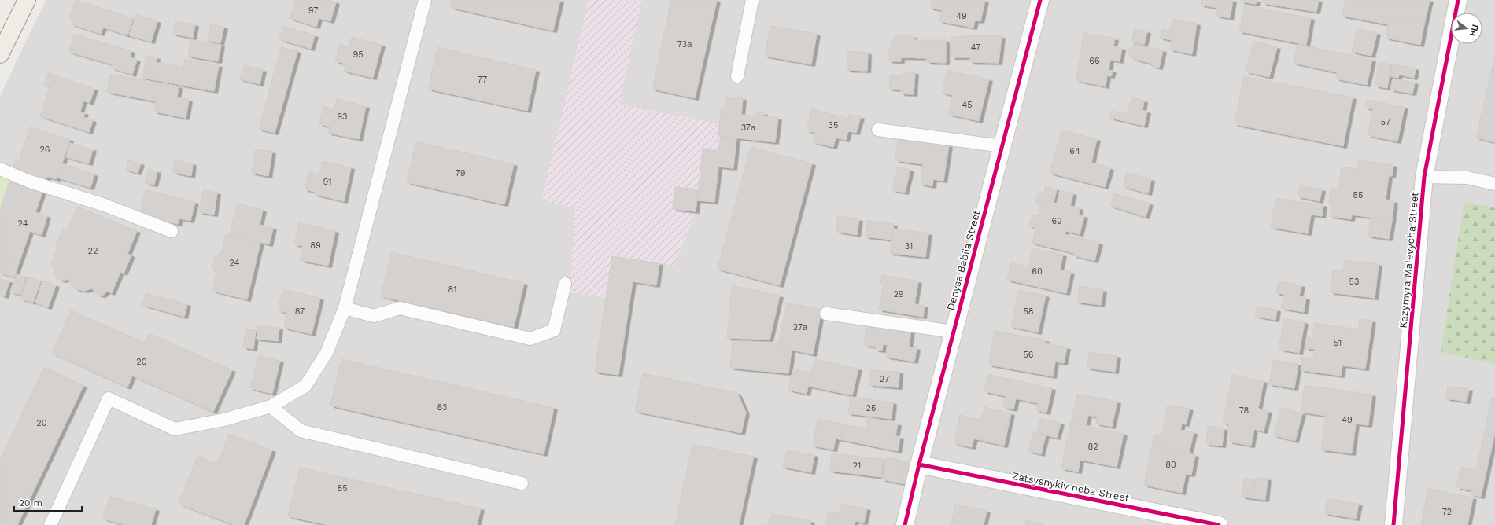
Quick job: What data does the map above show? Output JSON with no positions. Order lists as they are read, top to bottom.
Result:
{
  "streets": {
    "street": ["Denysa Babiia Street", "Kazymyra Malevycha Street", "Zatsysnykiv neba Street"]
  },
  "crossings": [
    ["Denysa Babiia Street", "Zatsysnykiv neba Street"]
  ],
  "house_numbers": [
    "97",
    "49",
    "73а",
    "47",
    "95",
    "66",
    "77",
    "45",
    "93",
    "57",
    "35",
    "37а",
    "26",
    "64",
    "79",
    "91",
    "55",
    "62",
    "24",
    "89",
    "31",
    "22",
    "24",
    "60",
    "53",
    "81",
    "29",
    "87",
    "58",
    "27а",
    "51",
    "56",
    "20",
    "27",
    "83",
    "25",
    "78",
    "49",
    "20",
    "82",
    "80",
    "21",
    "85",
    "72"
  ],
  "scale_bar": "20 m",
  "north": "right"
}
